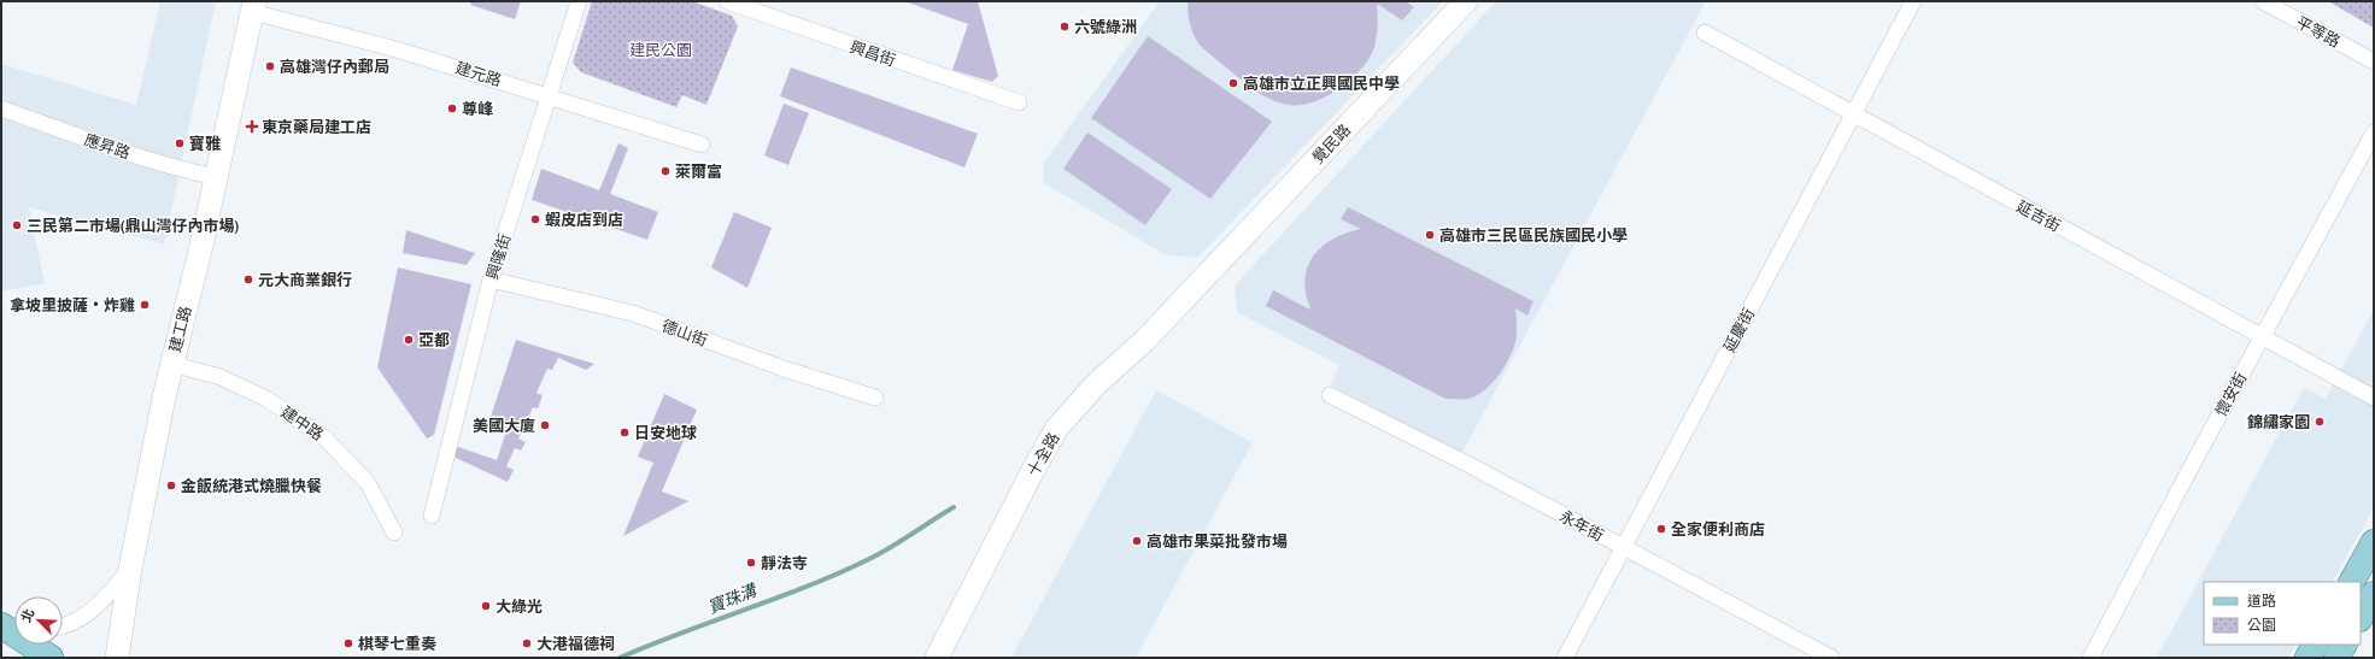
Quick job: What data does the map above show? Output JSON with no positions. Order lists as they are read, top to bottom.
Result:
{
  "streets": {
    "street": [
      "平等路",
      "興昌街",
      "建元路",
      "覺民路",
      "應昇路",
      "延吉街",
      "興隆街",
      "建工路",
      "延慶街",
      "德山街",
      "懷安街",
      "建中路",
      "十全路",
      "永年街"
    ]
  },
  "crossings": [
    ["建元路", "興隆街"],
    ["建元路", "建工路"],
    ["覺民路", "十全路"],
    ["應昇路", "建工路"],
    ["延吉街", "延慶街"],
    ["延吉街", "懷安街"],
    ["興隆街", "德山街"],
    ["建工路", "建中路"],
    ["延慶街", "永年街"]
  ],
  "water": ["寶珠溝"],
  "parks": ["建民公園"],
  "places": {
    "other": [
      "六號綠洲",
      "高雄灣仔內郵局",
      "高雄市立正興國民中學",
      "尊峰",
      "寶雅",
      "萊爾富",
      "蝦皮店到店",
      "三民第二市場(鼎山灣仔內市場)",
      "高雄市三民區民族國民小學",
      "元大商業銀行",
      "拿坡里披薩‧炸雞",
      "亞都",
      "錦繡家園",
      "美國大廈",
      "日安地球",
      "金飯統港式燒臘快餐",
      "全家便利商店",
      "高雄市果菜批發市場",
      "靜法寺",
      "大綠光",
      "棋琴七重奏",
      "大港福德祠"
    ],
    "health": ["東京藥局建工店"]
  },
  "legend": ["道路", "公園"],
  "north": "top left"
}
